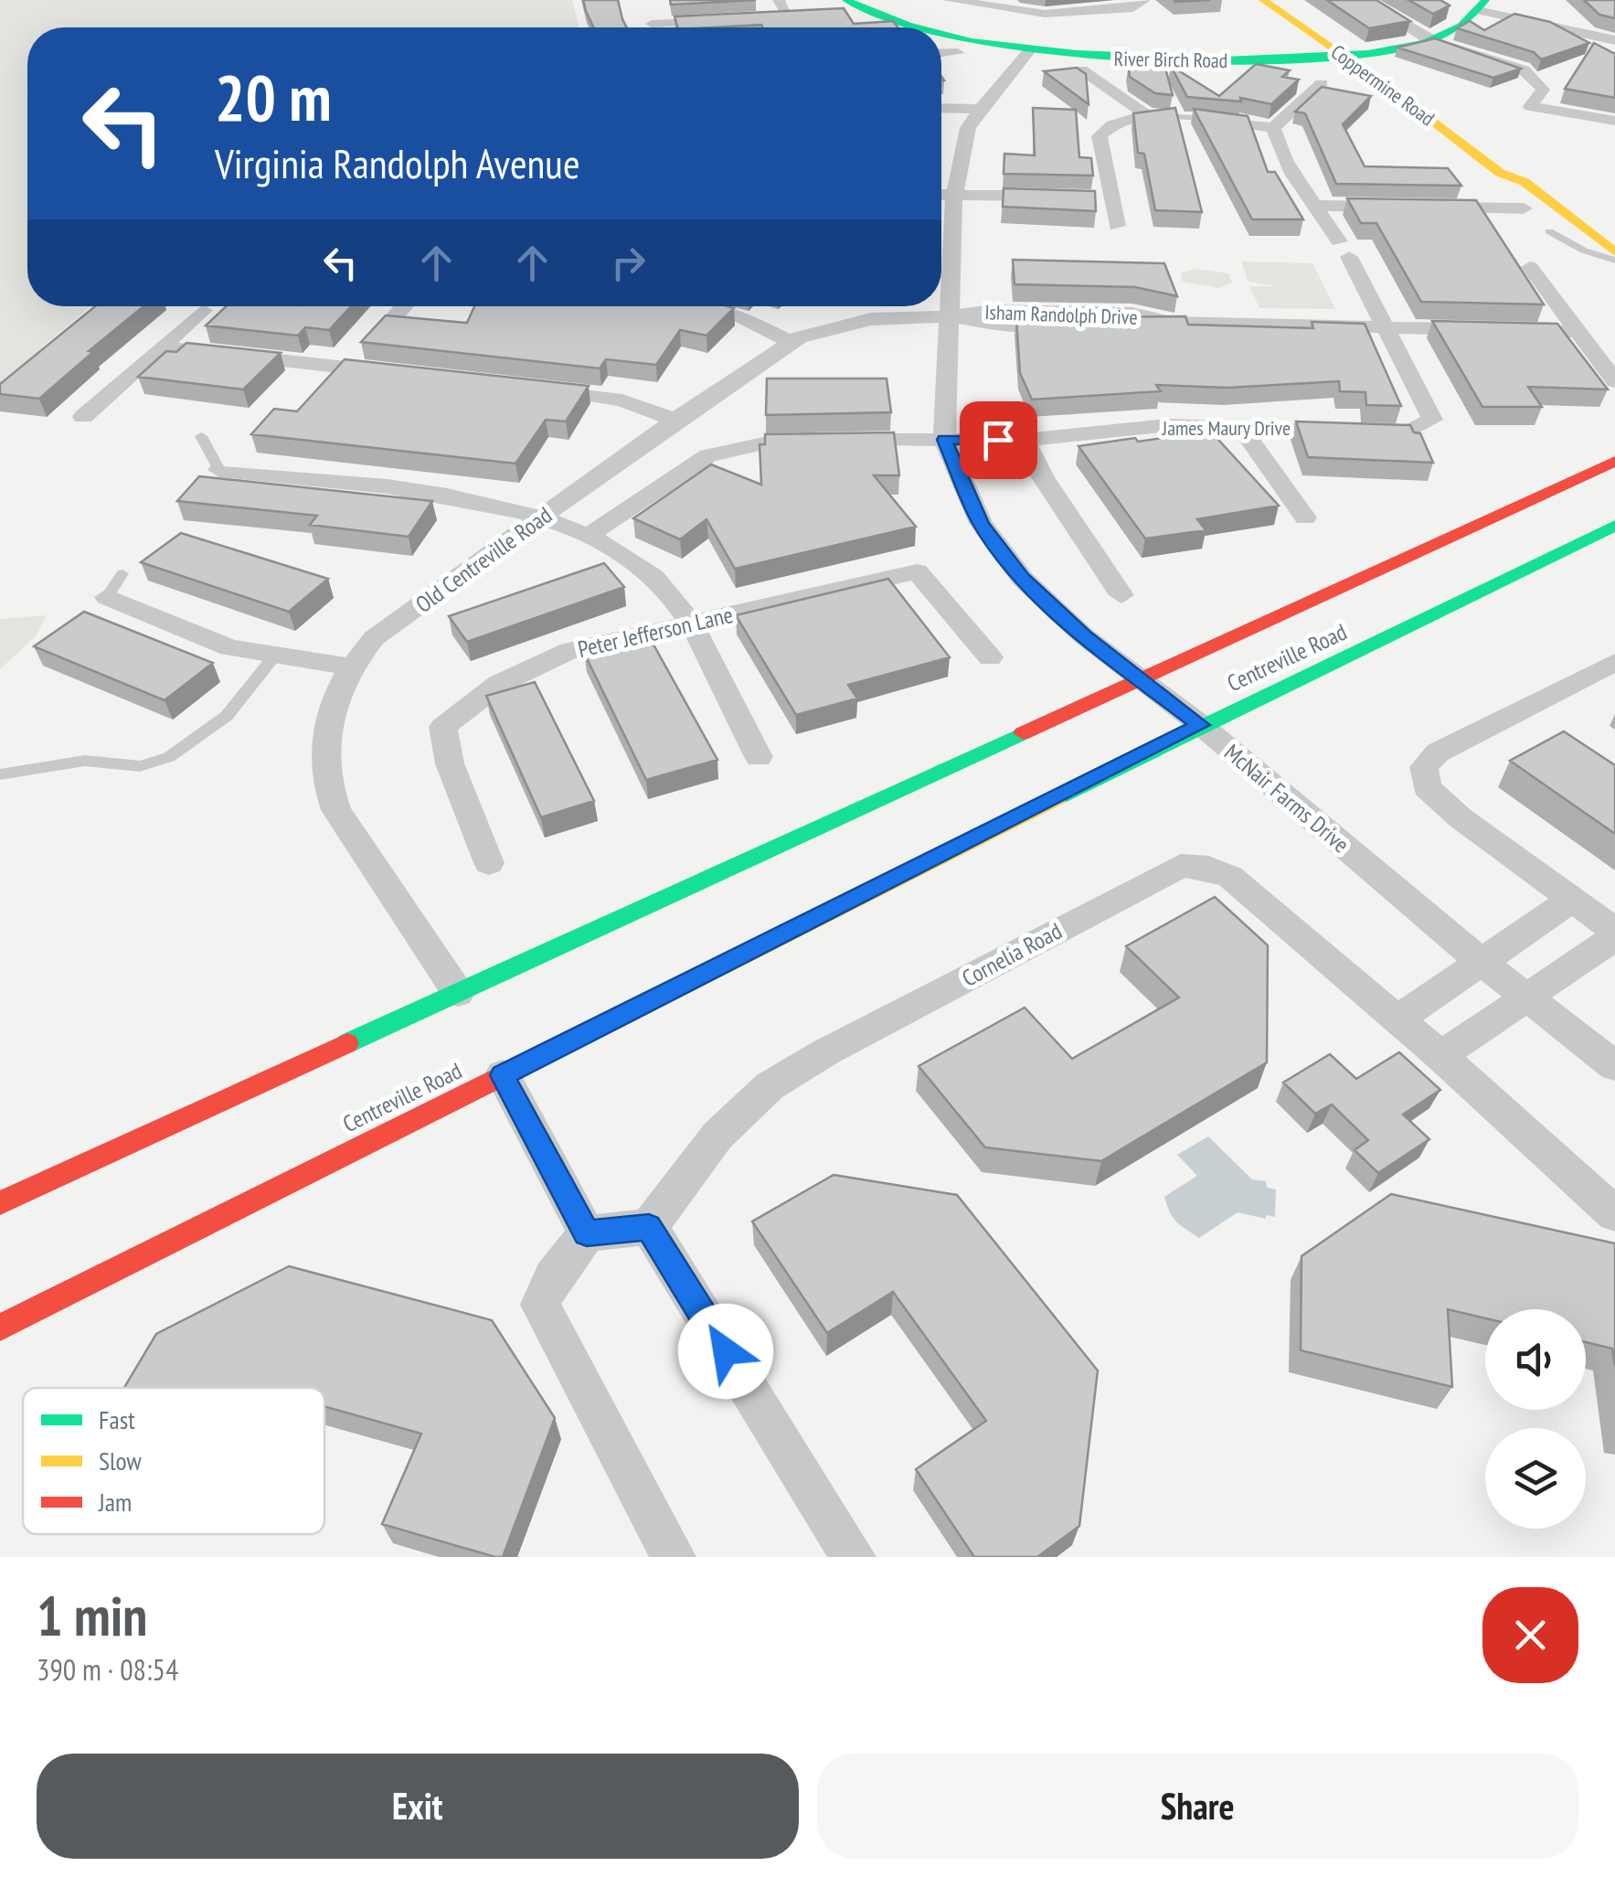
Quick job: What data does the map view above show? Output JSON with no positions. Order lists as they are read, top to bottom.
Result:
{
  "streets": {
    "main road": ["River Birch Road", "Coppermine Road", "Centreville Road"],
    "street": [
      "Isham Randolph Drive",
      "James Maury Drive",
      "Old Centreville Road",
      "Peter Jefferson Lane",
      "McNair Farms Drive",
      "Cornelia Road"
    ]
  },
  "crossings": [
    ["River Birch Road", "Coppermine Road"],
    ["River Birch Road", "McNair Farms Drive"],
    ["Isham Randolph Drive", "James Maury Drive"],
    ["Isham Randolph Drive", "Old Centreville Road"],
    ["Isham Randolph Drive", "McNair Farms Drive"],
    ["James Maury Drive", "McNair Farms Drive"],
    ["Old Centreville Road", "Centreville Road"],
    ["Old Centreville Road", "McNair Farms Drive"],
    ["Centreville Road", "McNair Farms Drive"]
  ],
  "legend": ["Fast", "Slow", "Jam"],
  "page": {
    "turn": ["20 m", "Virginia Randolph Avenue"],
    "heading": ["1 min", "390 m · 08:54"],
    "buttons": ["Exit", "Share"]
  }
}
